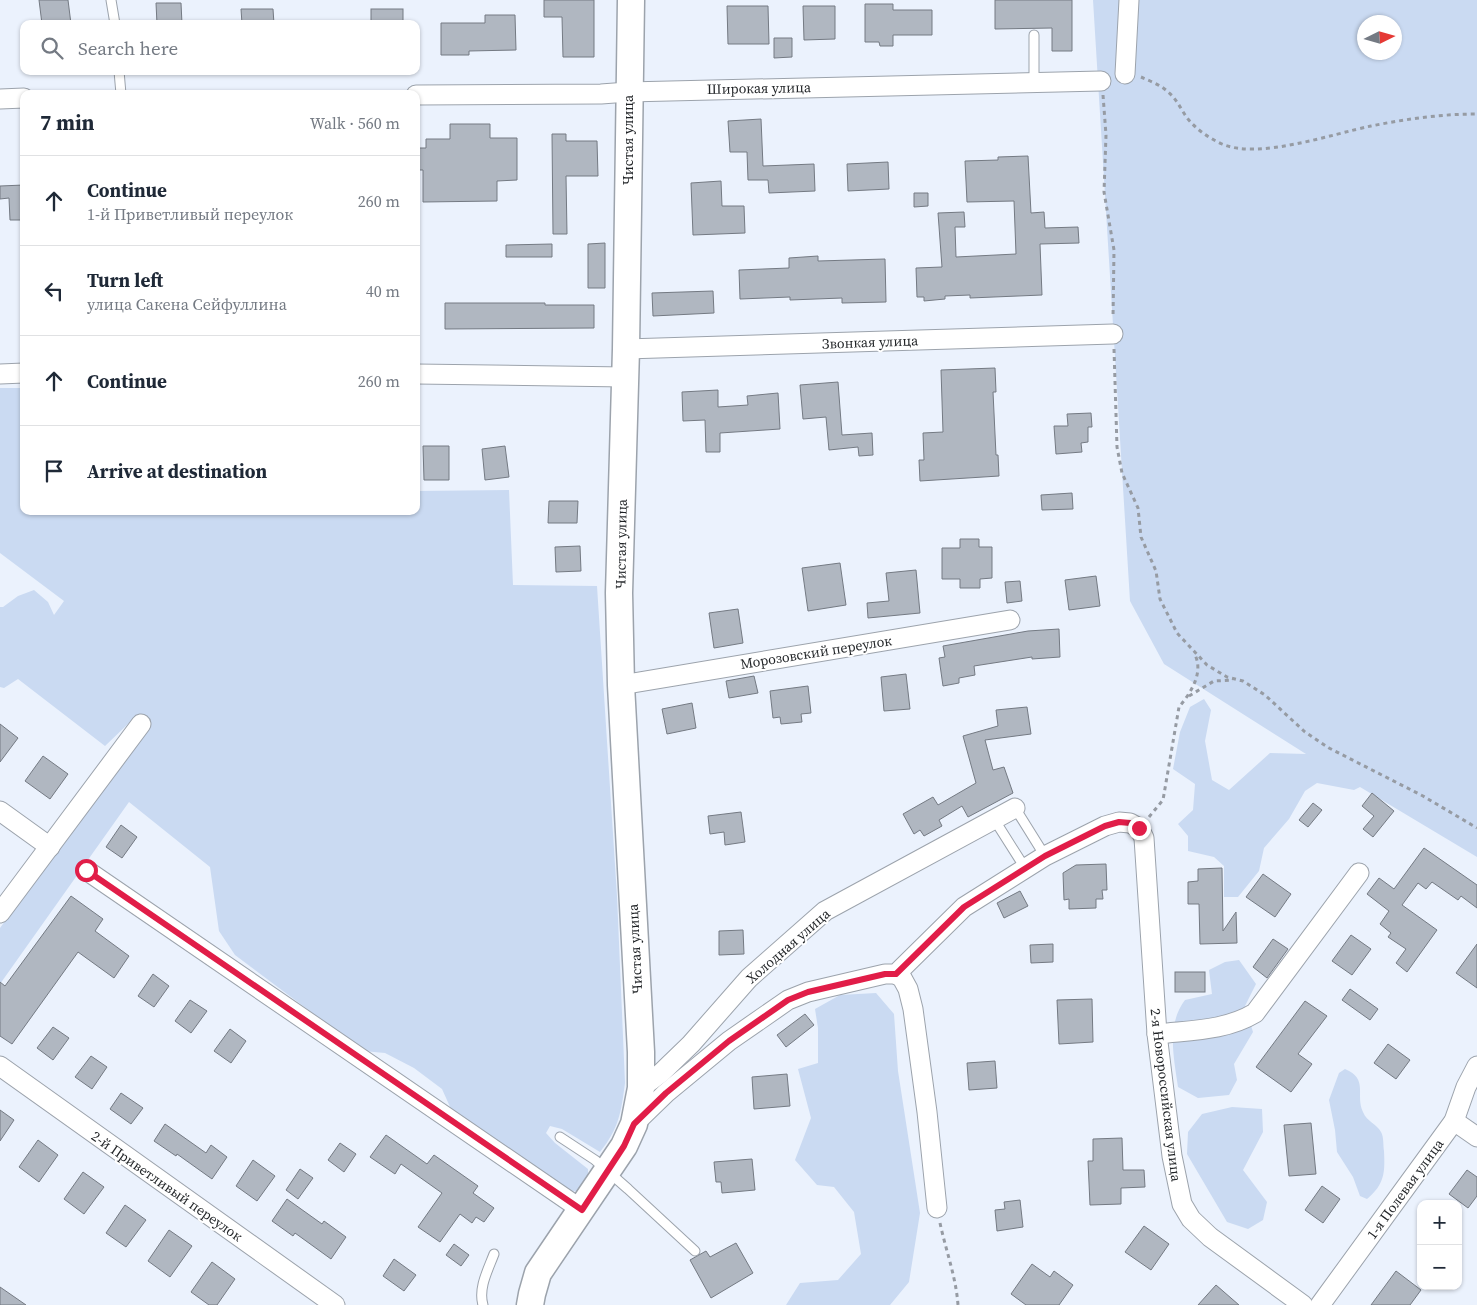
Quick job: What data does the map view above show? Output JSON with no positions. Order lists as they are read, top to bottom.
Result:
{
  "streets": {
    "street": [
      "Широкая улица",
      "Чистая улица",
      "Звонкая улица",
      "Морозовский переулок",
      "Холодная улица",
      "2-я Новороссийская улица",
      "2-й Приветливый переулок",
      "1-я Полевая улица"
    ]
  },
  "crossings": [
    ["Широкая улица", "Чистая улица"],
    ["Чистая улица", "Звонкая улица"],
    ["Чистая улица", "Морозовский переулок"],
    ["Чистая улица", "Холодная улица"]
  ],
  "north": "right",
  "page": {
    "search": "Search here",
    "heading": ["7 min", "Walk · 560 m"],
    "list": [
      ["Continue", "1-й Приветливый переулок", "260 m"],
      ["Turn left", "улица Сакена Сейфуллина", "40 m"],
      ["Continue", "260 m"],
      "Arrive at destination"
    ],
    "map_buttons": ["+", "−"]
  }
}
